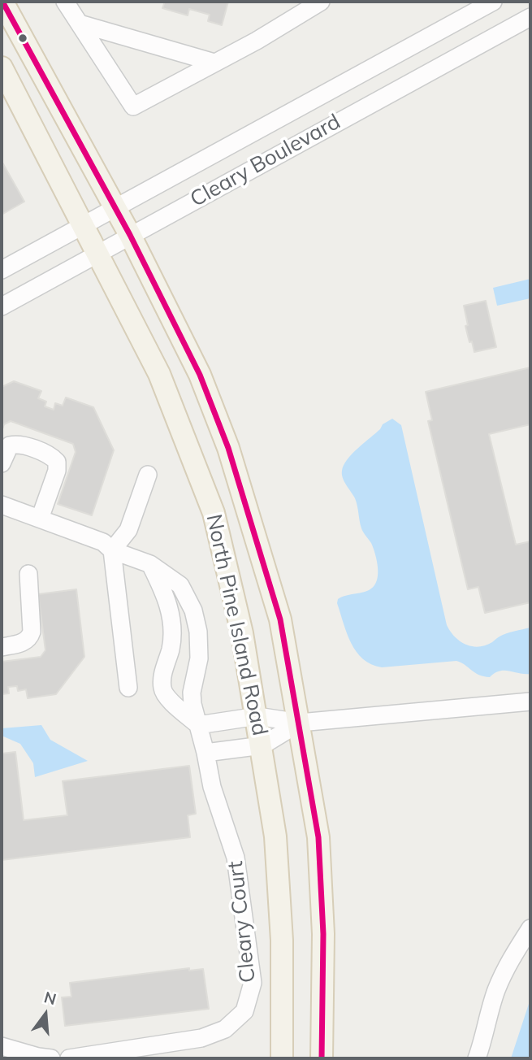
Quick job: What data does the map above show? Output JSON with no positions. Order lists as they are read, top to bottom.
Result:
{
  "streets": {
    "main road": ["North Pine Island Road"],
    "street": ["Cleary Boulevard", "Cleary Court"]
  },
  "crossings": [
    ["Cleary Boulevard", "North Pine Island Road"]
  ],
  "north": "top"
}
